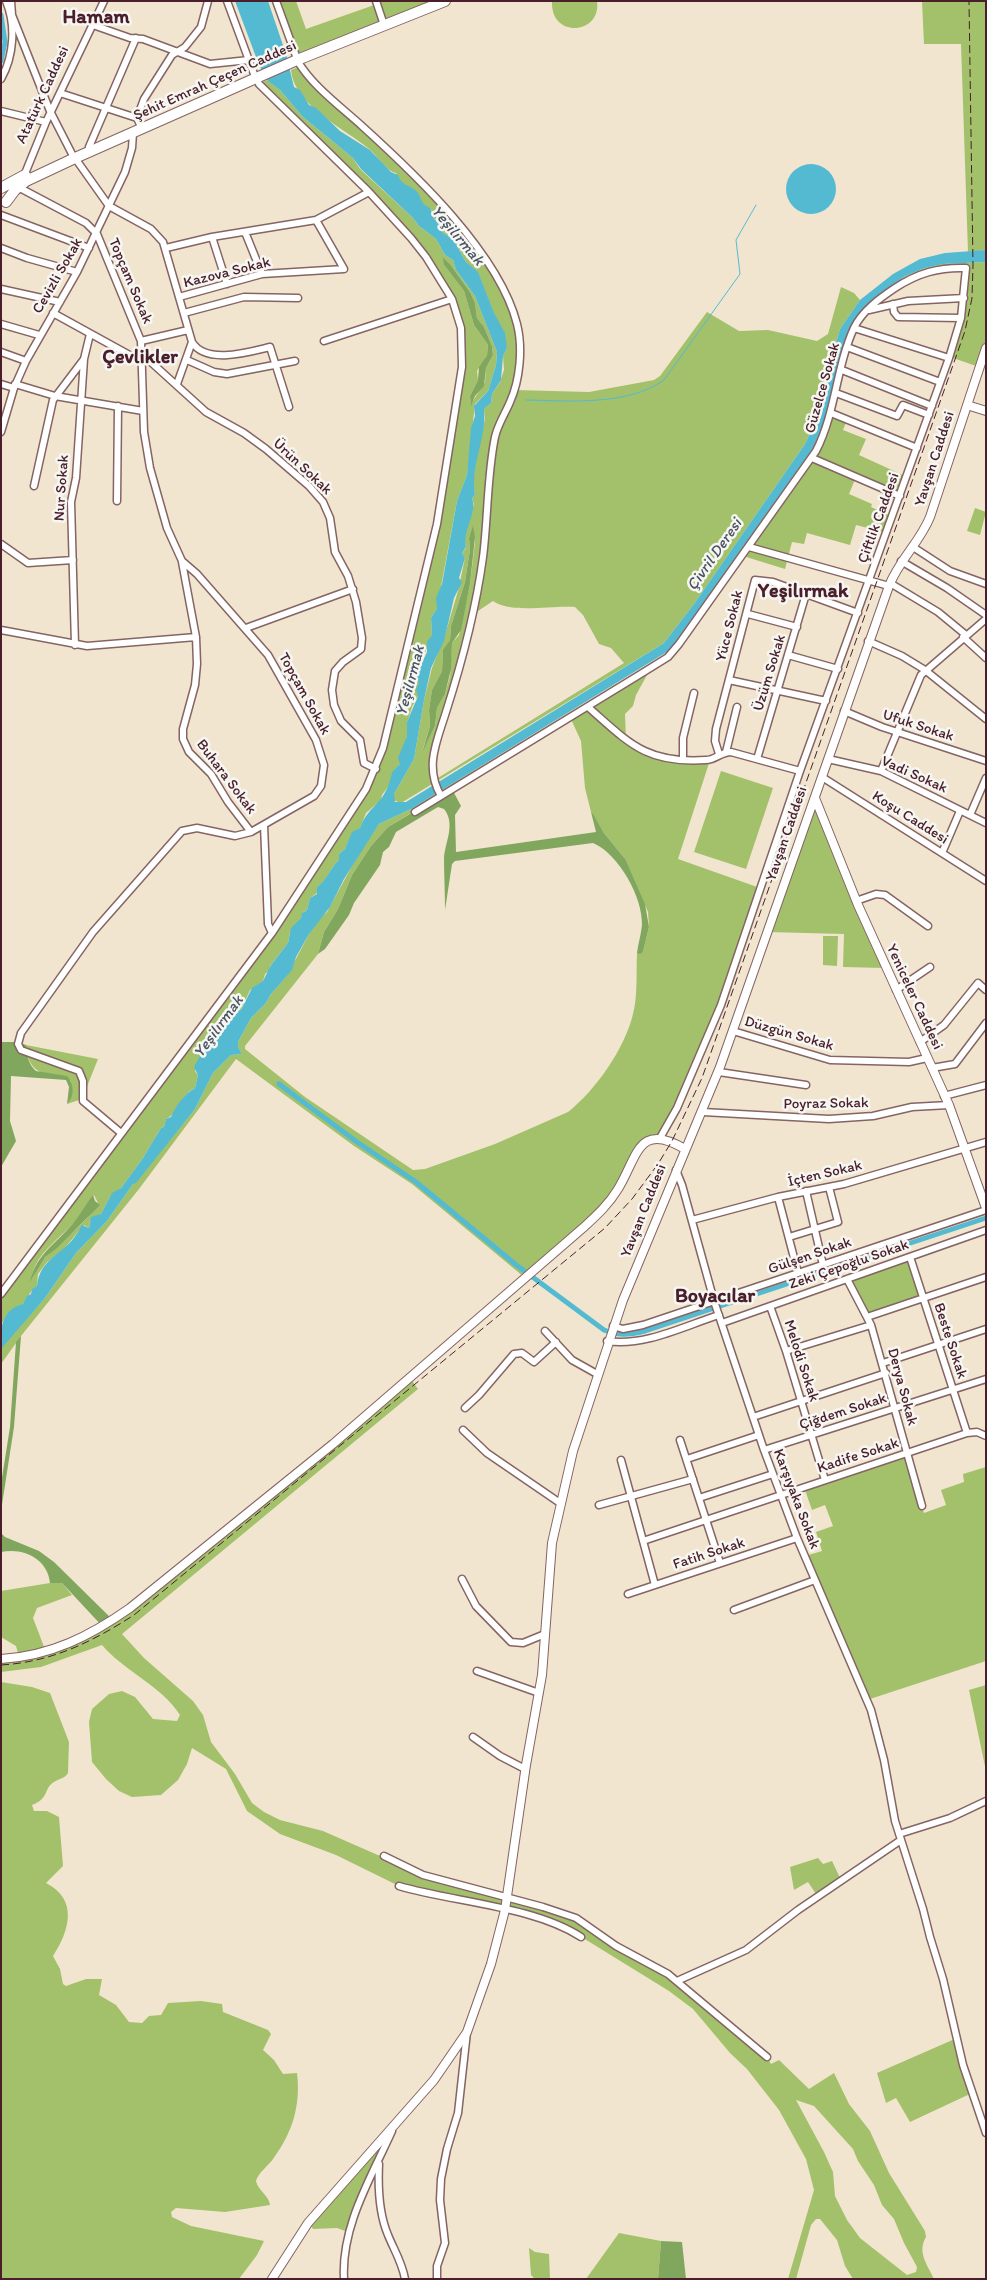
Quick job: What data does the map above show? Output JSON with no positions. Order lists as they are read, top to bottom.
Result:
{
  "streets": {
    "highway": ["Şehit Emrah Çeçen Caddesi"],
    "street": [
      "Atatürk Caddesi",
      "Kazova Sokak",
      "Cevizli Sokak",
      "Topçam Sokak",
      "Güzelce Sokak",
      "Yavşan Caddesi",
      "Ürün Sokak",
      "Nur Sokak",
      "Çiftlik Caddesi",
      "Yüce Sokak",
      "Üzüm Sokak",
      "Ufuk Sokak",
      "Vadi Sokak",
      "Buhara Sokak",
      "Koşu Caddesi",
      "Yeniceler Caddesi",
      "Düzgün Sokak",
      "Poyraz Sokak",
      "İçten Sokak",
      "Gülşen Sokak",
      "Zeki Çepoğlu Sokak",
      "Beste Sokak",
      "Melodi Sokak",
      "Derya Sokak",
      "Çiğdem Sokak",
      "Kadife Sokak",
      "Karşıyaka Sokak",
      "Fatih Sokak"
    ]
  },
  "crossings": [
    ["Şehit Emrah Çeçen Caddesi", "Atatürk Caddesi"],
    ["Şehit Emrah Çeçen Caddesi", "Cevizli Sokak"],
    ["Cevizli Sokak", "Topçam Sokak"],
    ["Topçam Sokak", "Ürün Sokak"],
    ["Topçam Sokak", "Buhara Sokak"],
    ["Güzelce Sokak", "Çiftlik Caddesi"],
    ["Yavşan Caddesi", "Ufuk Sokak"],
    ["Yavşan Caddesi", "Vadi Sokak"],
    ["Yavşan Caddesi", "Koşu Caddesi"],
    ["Yavşan Caddesi", "Yeniceler Caddesi"],
    ["Yavşan Caddesi", "Düzgün Sokak"],
    ["Yavşan Caddesi", "Poyraz Sokak"],
    ["Yavşan Caddesi", "Gülşen Sokak"],
    ["Yavşan Caddesi", "Karşıyaka Sokak"],
    ["Çiftlik Caddesi", "Yüce Sokak"],
    ["Yüce Sokak", "Üzüm Sokak"],
    ["Yeniceler Caddesi", "Düzgün Sokak"],
    ["Yeniceler Caddesi", "Poyraz Sokak"],
    ["Yeniceler Caddesi", "İçten Sokak"],
    ["Yeniceler Caddesi", "Gülşen Sokak"],
    ["İçten Sokak", "Karşıyaka Sokak"],
    ["Gülşen Sokak", "Karşıyaka Sokak"],
    ["Zeki Çepoğlu Sokak", "Beste Sokak"],
    ["Zeki Çepoğlu Sokak", "Melodi Sokak"],
    ["Zeki Çepoğlu Sokak", "Derya Sokak"],
    ["Zeki Çepoğlu Sokak", "Karşıyaka Sokak"],
    ["Beste Sokak", "Çiğdem Sokak"],
    ["Beste Sokak", "Kadife Sokak"],
    ["Melodi Sokak", "Çiğdem Sokak"],
    ["Melodi Sokak", "Kadife Sokak"],
    ["Derya Sokak", "Çiğdem Sokak"],
    ["Derya Sokak", "Kadife Sokak"],
    ["Çiğdem Sokak", "Karşıyaka Sokak"],
    ["Kadife Sokak", "Karşıyaka Sokak"],
    ["Karşıyaka Sokak", "Fatih Sokak"]
  ],
  "districts": [
    "Hamam",
    "Çevlikler",
    "Yeşilırmak",
    "Boyacılar"
  ],
  "water": ["Yeşilırmak", "Çivril Deresi"]
}
